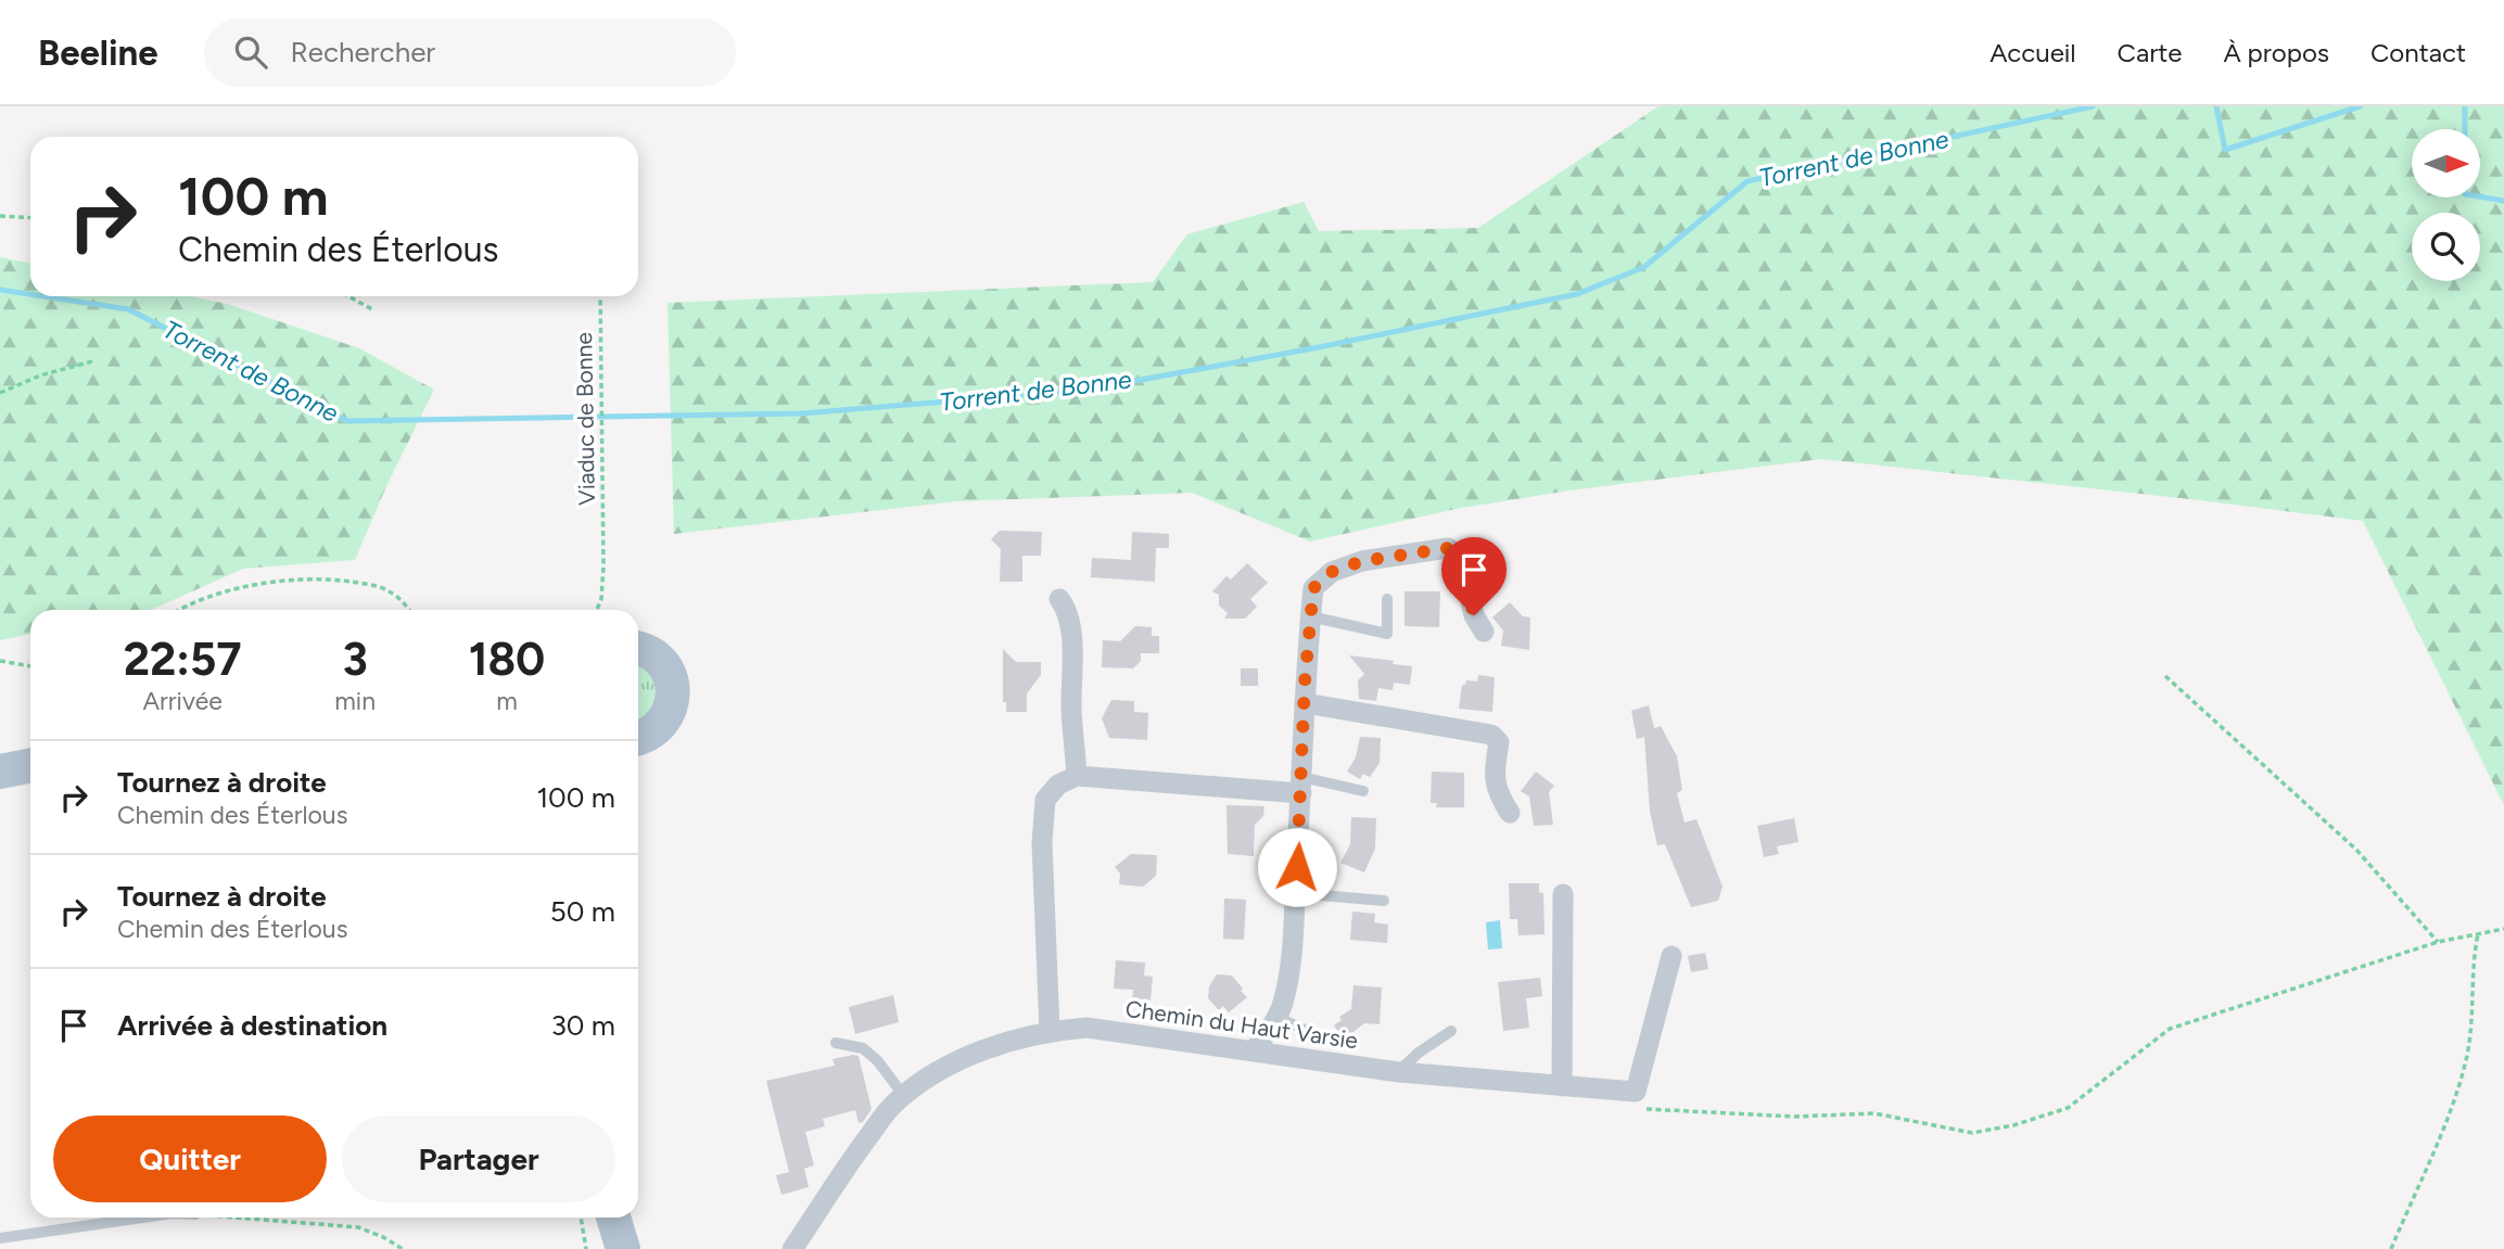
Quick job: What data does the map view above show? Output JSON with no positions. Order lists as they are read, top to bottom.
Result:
{
  "streets": {
    "street": ["Chemin du Haut Varsie"],
    "path": ["Viaduc de Bonne"]
  },
  "water": ["Torrent de Bonne"],
  "north": "right",
  "page": {
    "header": "Beeline",
    "search": "Rechercher",
    "nav": [
      "Accueil",
      "Carte",
      "À propos",
      "Contact"
    ],
    "turn": ["100 m", "Chemin des Éterlous"],
    "eta": [
      "22:57",
      "Arrivée",
      "3",
      "min",
      "180",
      "m"
    ],
    "list": [
      {
        "name": "Tournez à droite",
        "note": "Chemin des Éterlous",
        "value": "100 m"
      },
      {
        "name": "Tournez à droite",
        "note": "Chemin des Éterlous",
        "value": "50 m"
      },
      {
        "name": "Arrivée à destination",
        "value": "30 m"
      }
    ],
    "buttons": ["Quitter", "Partager"]
  }
}
